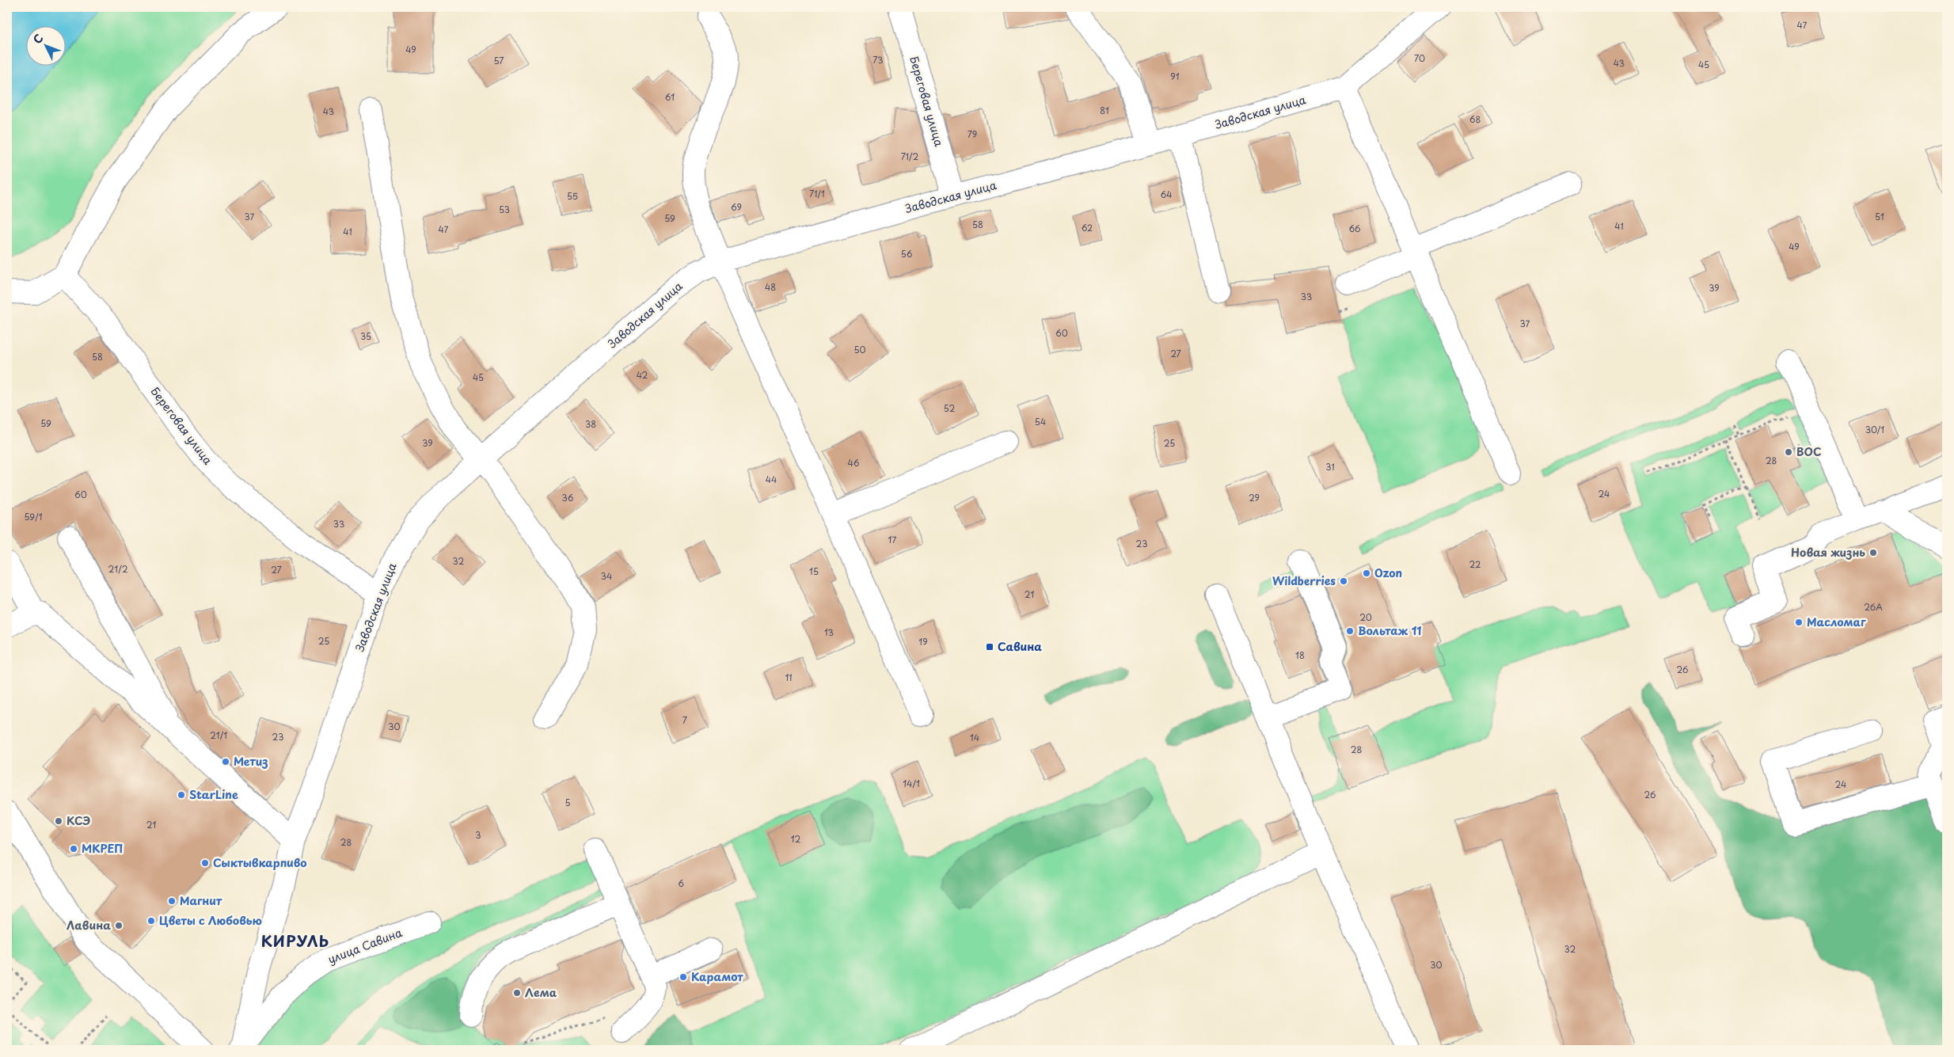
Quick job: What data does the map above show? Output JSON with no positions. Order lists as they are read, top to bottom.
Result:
{
  "streets": {
    "street": ["Береговая улица", "Заводская улица", "улица Савина"]
  },
  "crossings": [
    ["Береговая улица", "Заводская улица"],
    ["Заводская улица", "улица Савина"]
  ],
  "districts": ["КИРУЛЬ"],
  "places": {
    "other": [
      "ВОС",
      "Новая жизнь",
      "Ozon",
      "Wildberries",
      "Масломаг",
      "Вольтаж 11",
      "Метиз",
      "StarLine",
      "КСЭ",
      "МКРЕП",
      "Сыктывкарпиво",
      "Магнит",
      "Цветы с Любовью",
      "Лавина",
      "Карамот",
      "Лема"
    ],
    "transit": ["Савина"]
  },
  "house_numbers": [
    "47",
    "49",
    "70",
    "73",
    "57",
    "43",
    "45",
    "91",
    "61",
    "81",
    "43",
    "68",
    "79",
    "71/2",
    "71/1",
    "64",
    "55",
    "69",
    "53",
    "37",
    "51",
    "59",
    "58",
    "41",
    "62",
    "66",
    "47",
    "41",
    "49",
    "56",
    "48",
    "39",
    "33",
    "37",
    "60",
    "35",
    "50",
    "27",
    "58",
    "42",
    "45",
    "52",
    "54",
    "59",
    "38",
    "30/1",
    "39",
    "25",
    "28",
    "46",
    "31",
    "44",
    "24",
    "60",
    "36",
    "29",
    "59/1",
    "33",
    "17",
    "23",
    "32",
    "22",
    "21/2",
    "27",
    "15",
    "34",
    "21",
    "26А",
    "20",
    "13",
    "25",
    "19",
    "18",
    "26",
    "11",
    "7",
    "30",
    "21/1",
    "23",
    "14",
    "28",
    "14/1",
    "24",
    "26",
    "5",
    "21",
    "3",
    "12",
    "28",
    "6",
    "32",
    "30"
  ],
  "north": "top left"
}
